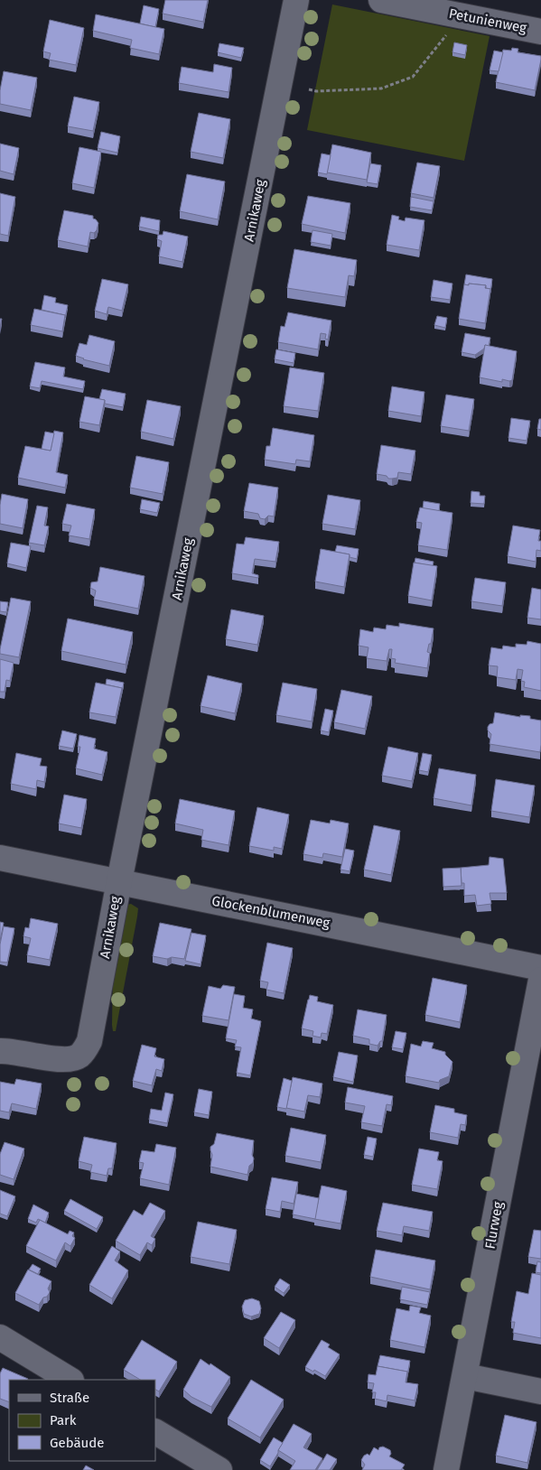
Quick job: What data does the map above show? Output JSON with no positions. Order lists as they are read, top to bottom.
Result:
{
  "streets": {
    "street": [
      "Petunienweg",
      "Arnikaweg",
      "Glockenblumenweg",
      "Flurweg"
    ]
  },
  "crossings": [
    ["Arnikaweg", "Glockenblumenweg"]
  ],
  "legend": ["Straße", "Park", "Gebäude"]
}
